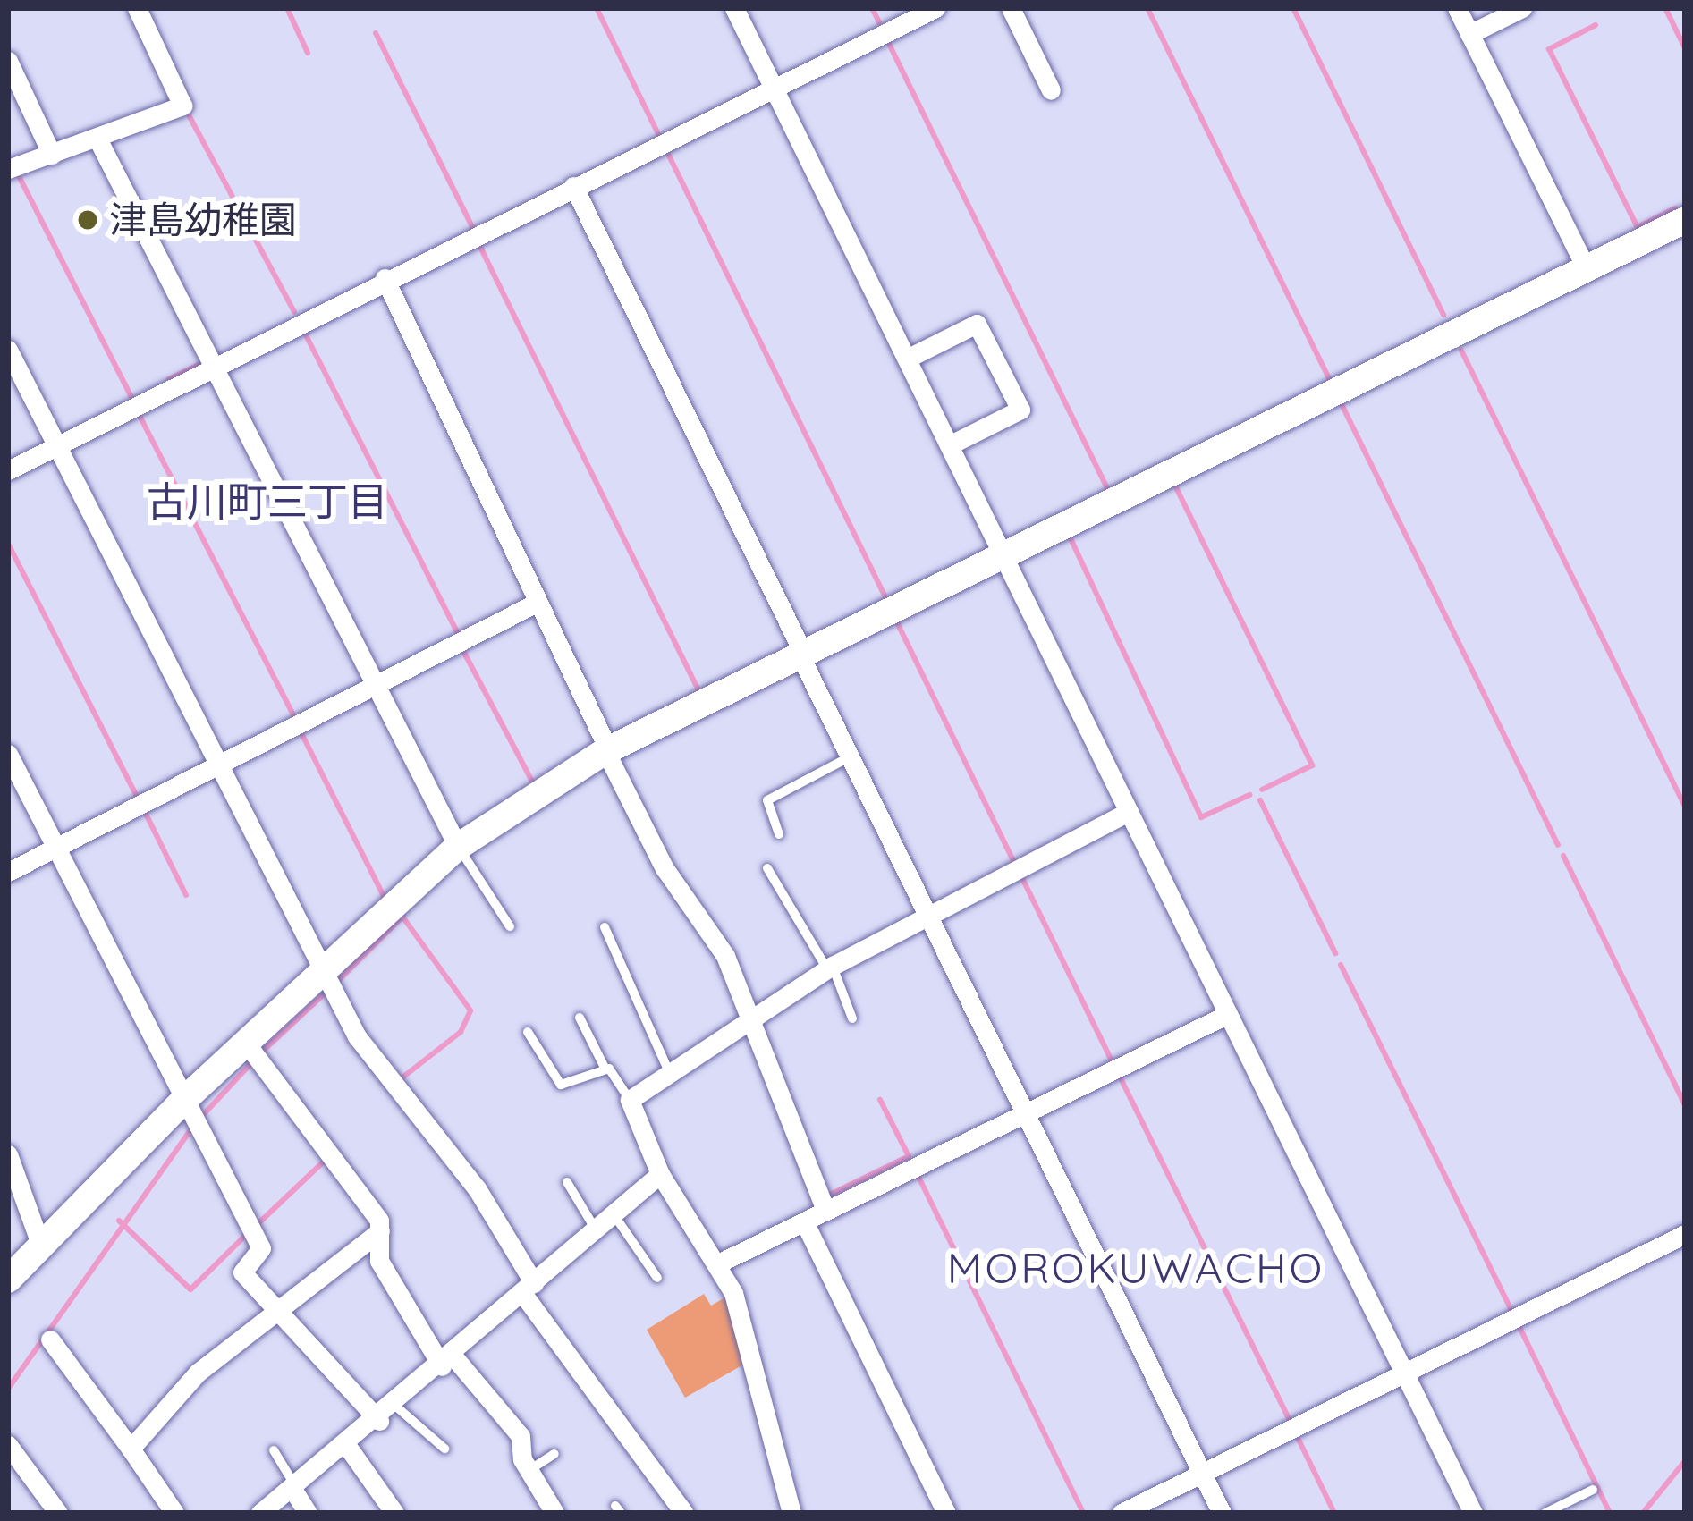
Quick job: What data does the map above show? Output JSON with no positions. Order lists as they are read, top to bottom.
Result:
{
  "districts": ["古川町三丁目", "MOROKUWACHO"],
  "places": ["津島幼稚園"]
}
